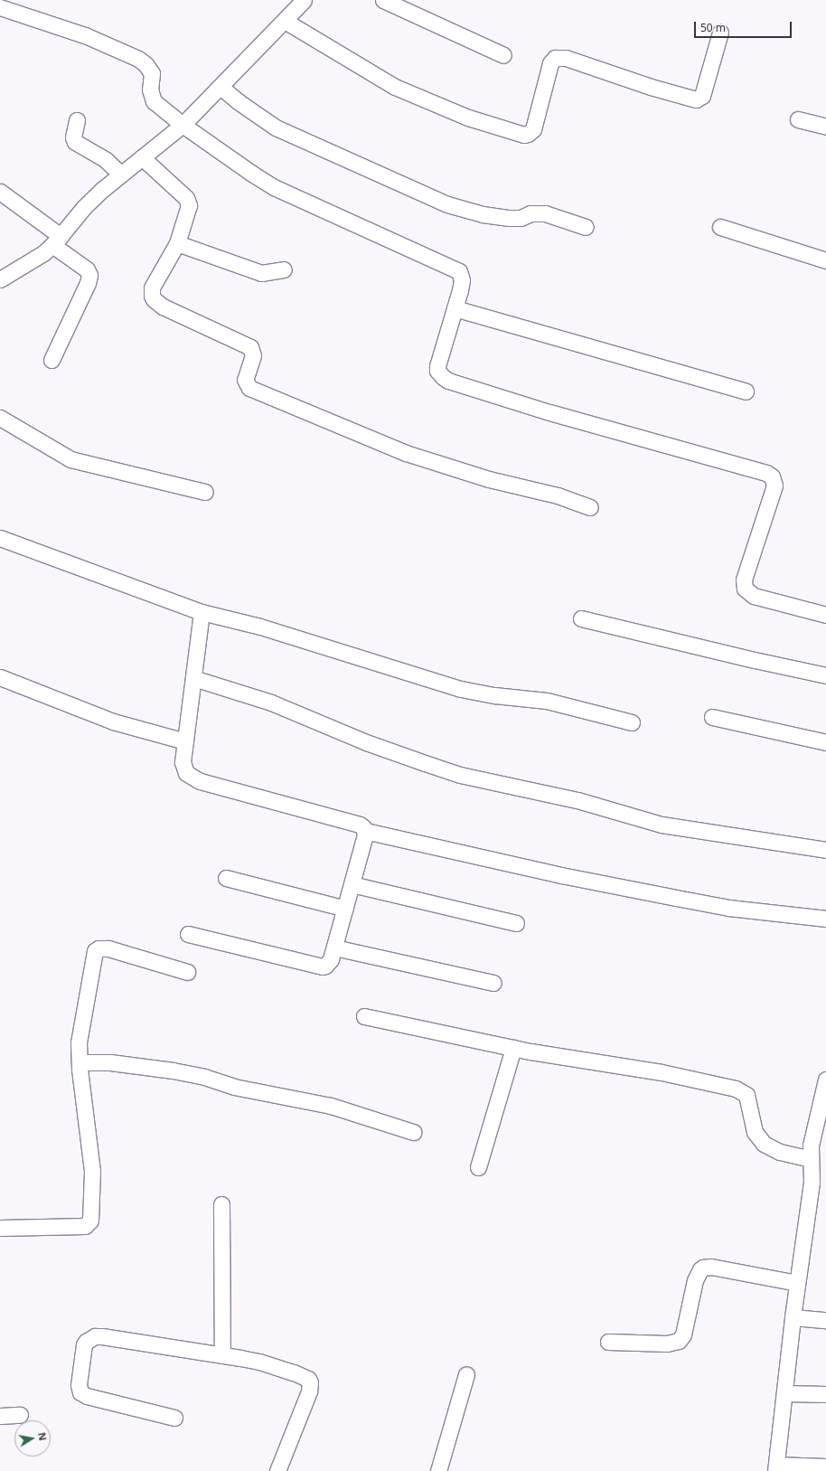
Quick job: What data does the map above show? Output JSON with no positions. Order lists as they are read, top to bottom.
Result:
{
  "scale_bar": "50 m",
  "north": "right"
}
